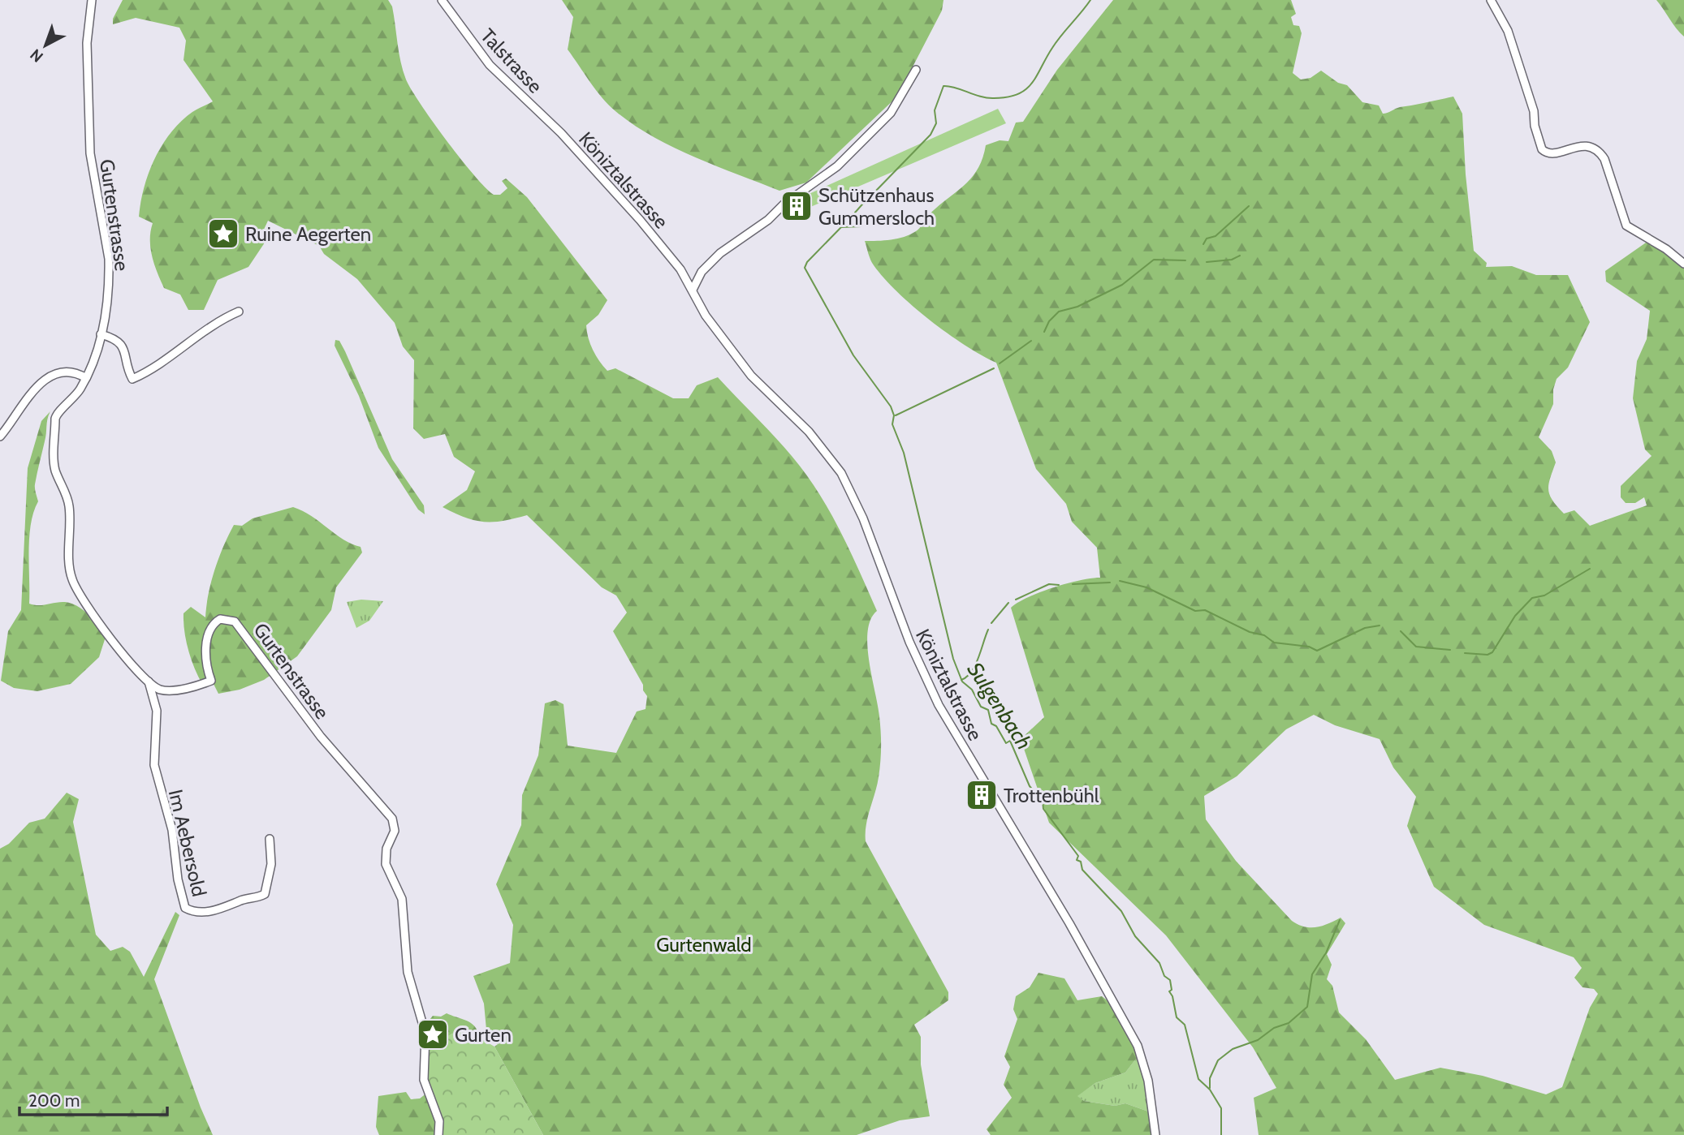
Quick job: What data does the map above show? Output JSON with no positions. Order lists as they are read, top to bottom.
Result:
{
  "streets": {
    "street": [
      "Talstrasse",
      "Köniztalstrasse",
      "Gurtenstrasse",
      "Im Aebersold"
    ]
  },
  "crossings": [
    ["Talstrasse", "Köniztalstrasse"],
    ["Gurtenstrasse", "Im Aebersold"]
  ],
  "water": ["Sulgenbach"],
  "parks": ["Gurtenwald"],
  "places": {
    "building": ["Schützenhaus Gummersloch", "Trottenbühl"],
    "place": ["Ruine Aegerten", "Gurten"]
  },
  "scale_bar": "200 m",
  "north": "bottom left"
}
